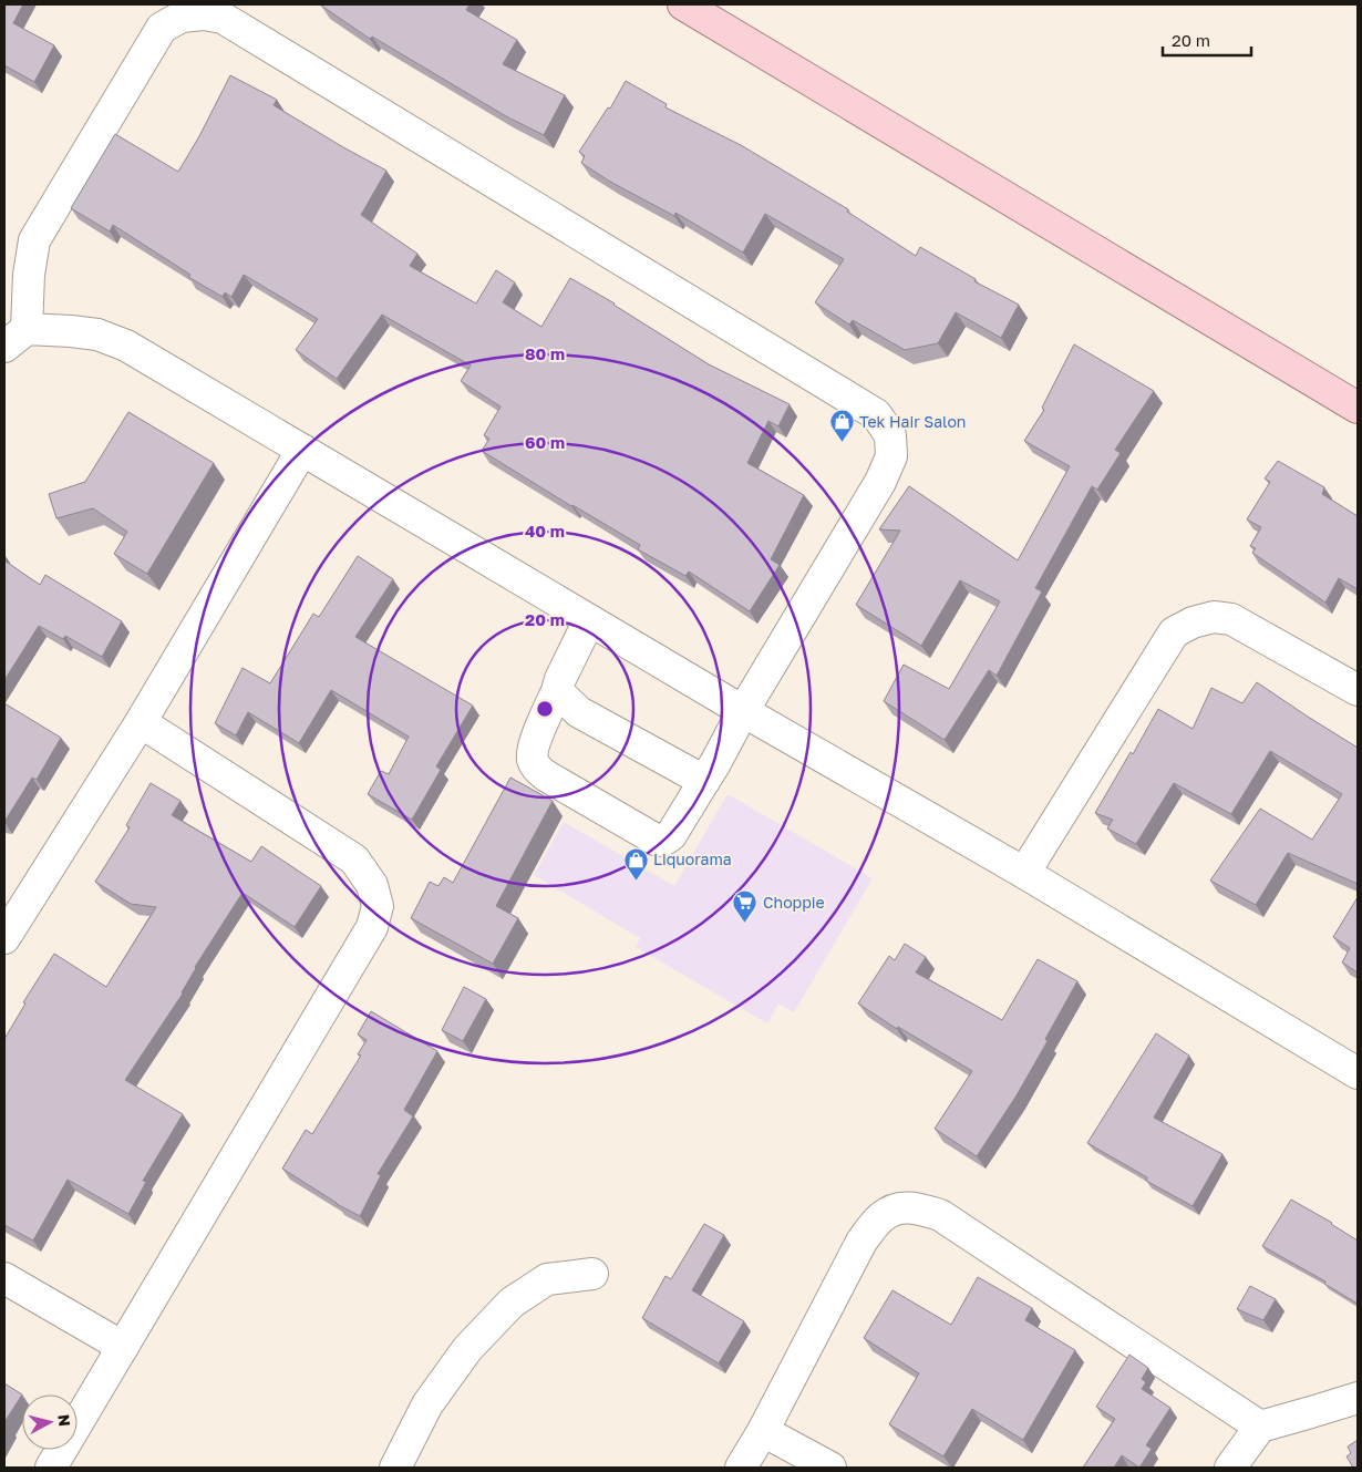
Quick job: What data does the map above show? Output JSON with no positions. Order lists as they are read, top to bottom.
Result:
{
  "places": {
    "shop": ["Tek Hair Salon", "Liquorama"],
    "supermarket": ["Choppie"]
  },
  "scale_bar": "20 m",
  "north": "right",
  "rings": [
    "80 m",
    "60 m",
    "40 m",
    "20 m"
  ]
}
